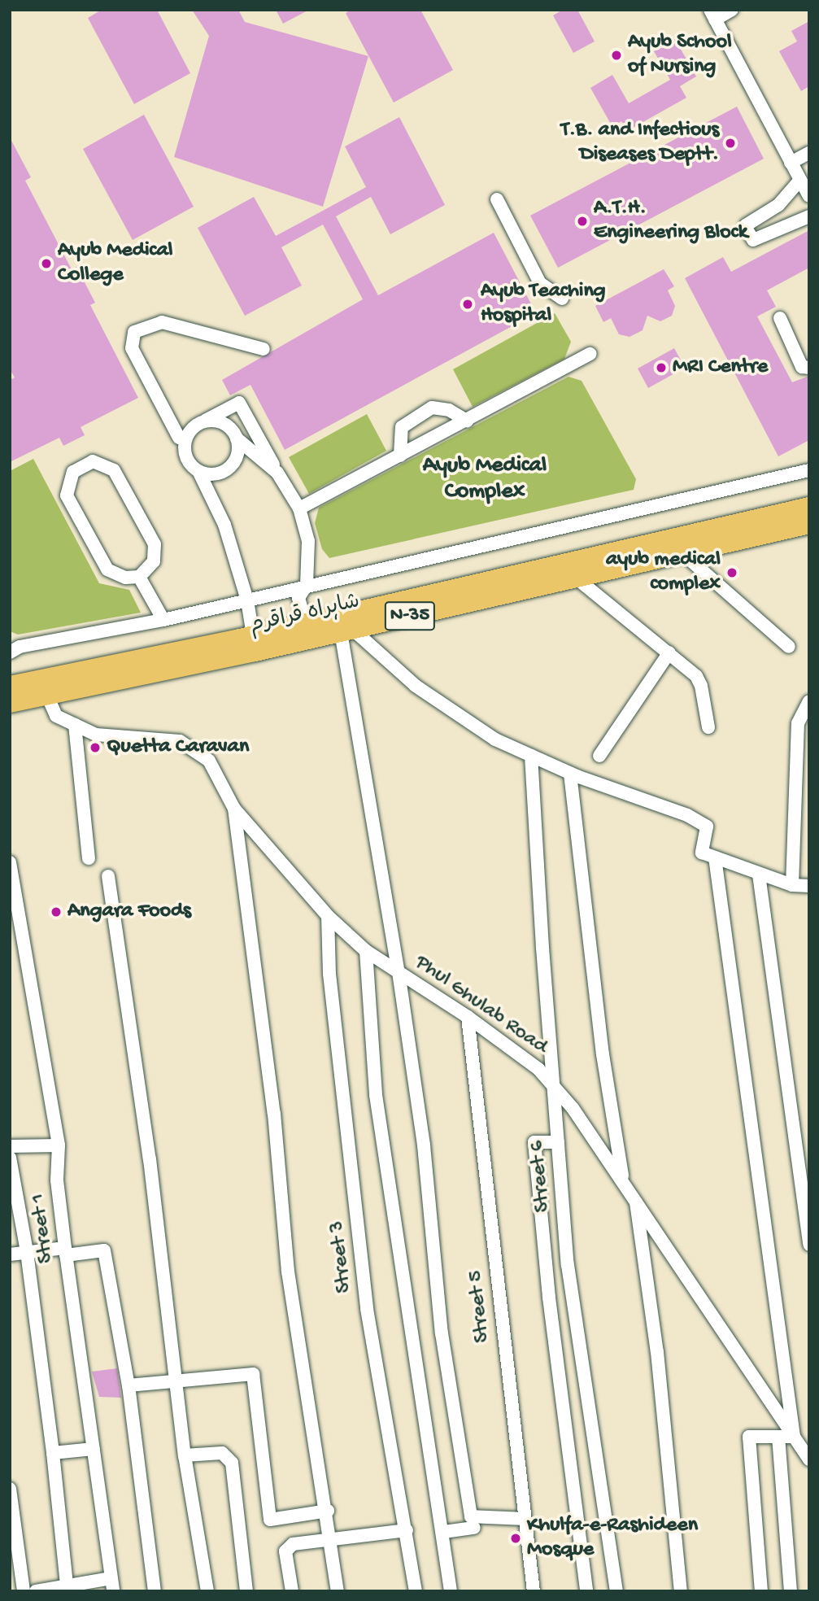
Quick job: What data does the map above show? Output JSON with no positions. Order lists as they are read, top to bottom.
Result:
{
  "streets": {
    "highway": ["شاہراہ قراقرم", "N-35"],
    "street": [
      "Phul Ghulab Road",
      "Street 6",
      "Street 1",
      "Street 3",
      "Street 5"
    ]
  },
  "crossings": [
    ["شاہراہ قراقرم", "Phul Ghulab Road"],
    ["Phul Ghulab Road", "Street 6"],
    ["Phul Ghulab Road", "Street 3"],
    ["Phul Ghulab Road", "Street 5"]
  ],
  "districts": ["Ayub Medical Complex"],
  "places": [
    "Ayub School of Nursing",
    "T.B. and Infectious Diseases Deptt.",
    "A.T.H. Engineering Block",
    "Ayub Medical College",
    "Ayub Teaching Hospital",
    "MRI Centre",
    "ayub medical complex",
    "Quetta Caravan",
    "Angara Foods",
    "Khulfa-e-Rashideen Mosque"
  ]
}
